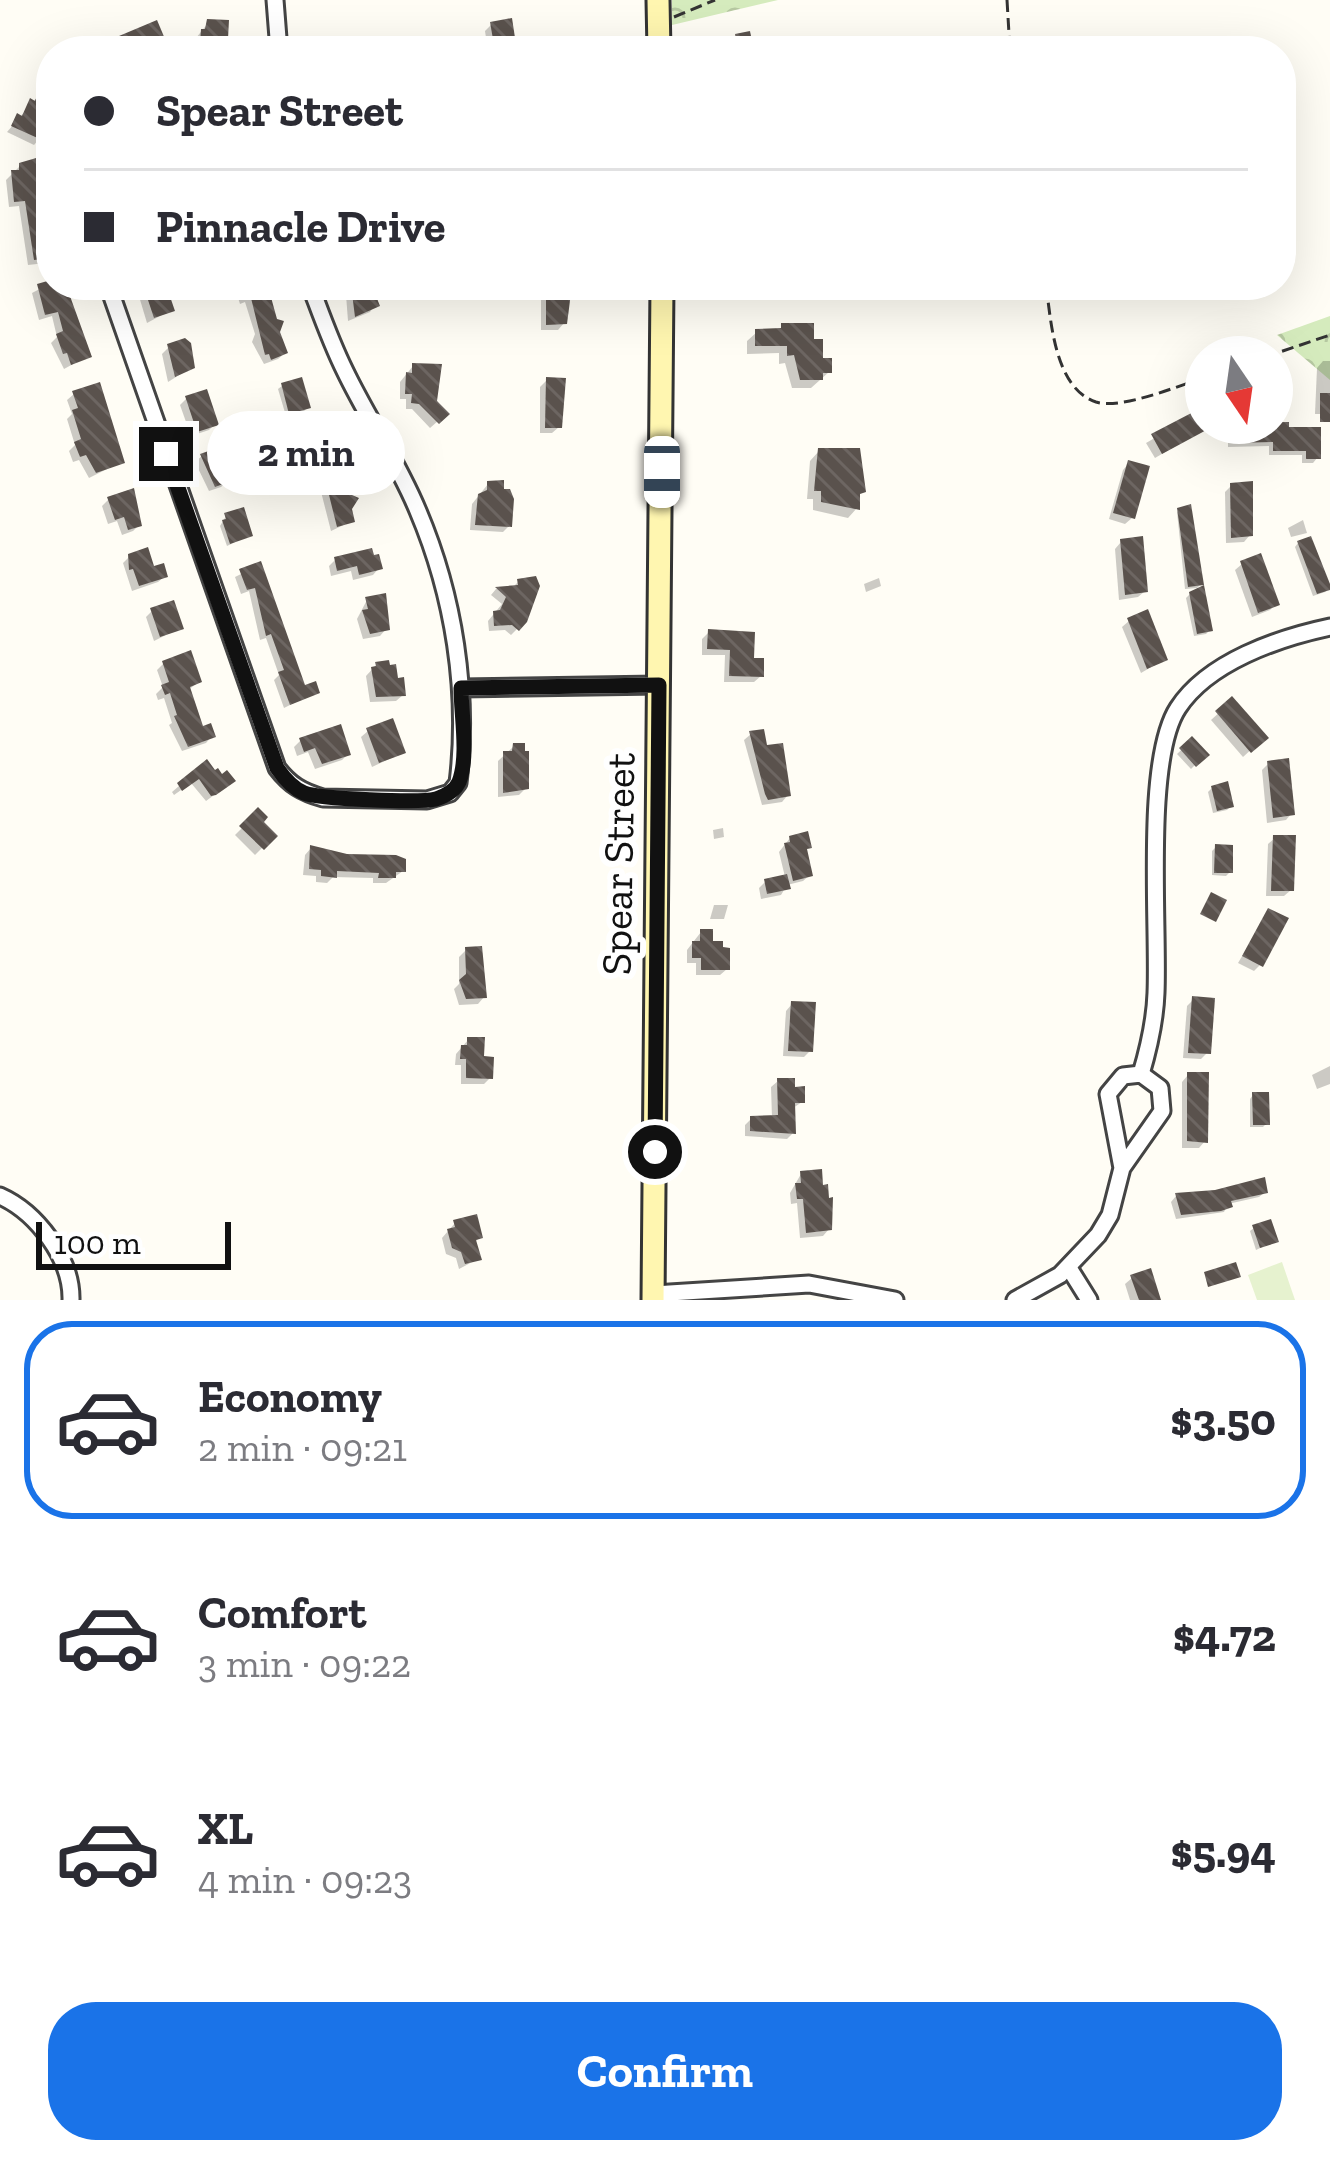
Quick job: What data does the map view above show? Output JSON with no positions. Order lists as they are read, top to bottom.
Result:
{
  "streets": {
    "main road": ["Spear Street"]
  },
  "scale_bar": "100 m",
  "north": "bottom",
  "page": {
    "banner": ["Spear Street", "Pinnacle Drive"],
    "bubble": "2 min",
    "scale": "100 m",
    "list": [
      {
        "name": "Economy",
        "note": "2 min · 09:21",
        "value": "$3.50"
      },
      {
        "name": "Comfort",
        "note": "3 min · 09:22",
        "value": "$4.72"
      },
      {
        "name": "XL",
        "note": "4 min · 09:23",
        "value": "$5.94"
      }
    ],
    "buttons": "Confirm"
  }
}
